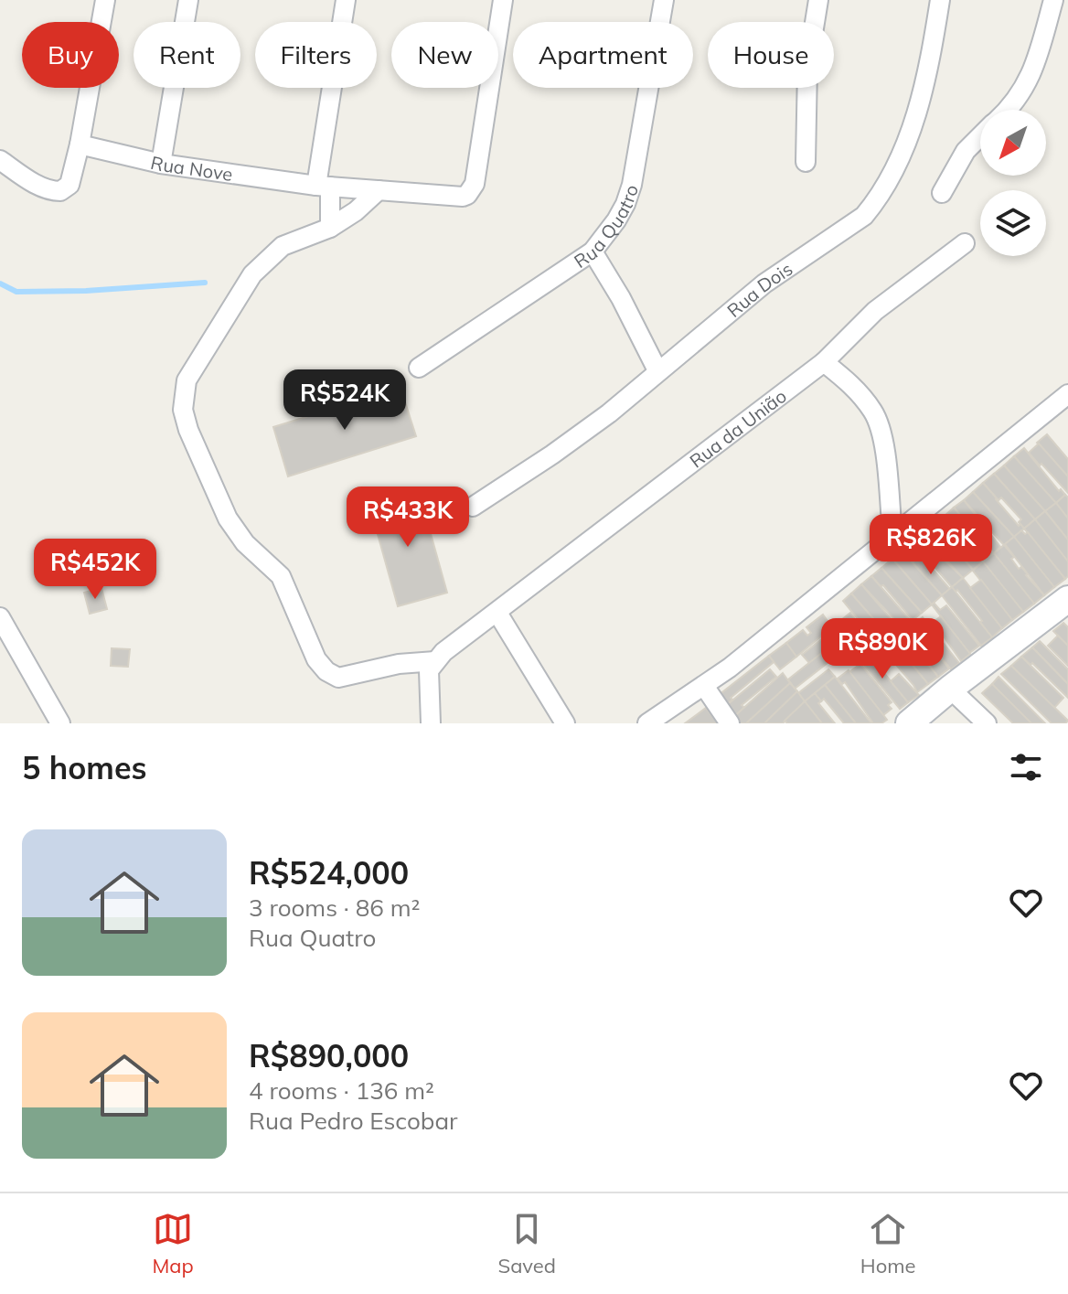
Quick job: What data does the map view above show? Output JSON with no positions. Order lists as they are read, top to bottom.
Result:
{
  "streets": {
    "street": [
      "Rua Nove",
      "Rua Quatro",
      "Rua Dois",
      "Rua da União"
    ]
  },
  "north": "bottom left",
  "page": {
    "chip": [
      "Buy",
      "Rent",
      "Filters",
      "New",
      "Apartment",
      "House"
    ],
    "price": [
      "R$524K",
      "R$433K",
      "R$826K",
      "R$452K",
      "R$890K"
    ],
    "heading": "5 homes",
    "list": [
      {
        "name": "R$524,000",
        "note": "3 rooms · 86 m² · Rua Quatro"
      },
      {
        "name": "R$890,000",
        "note": "4 rooms · 136 m² · Rua Pedro Escobar"
      }
    ],
    "tabs": ["Map", "Saved", "Home"]
  }
}
